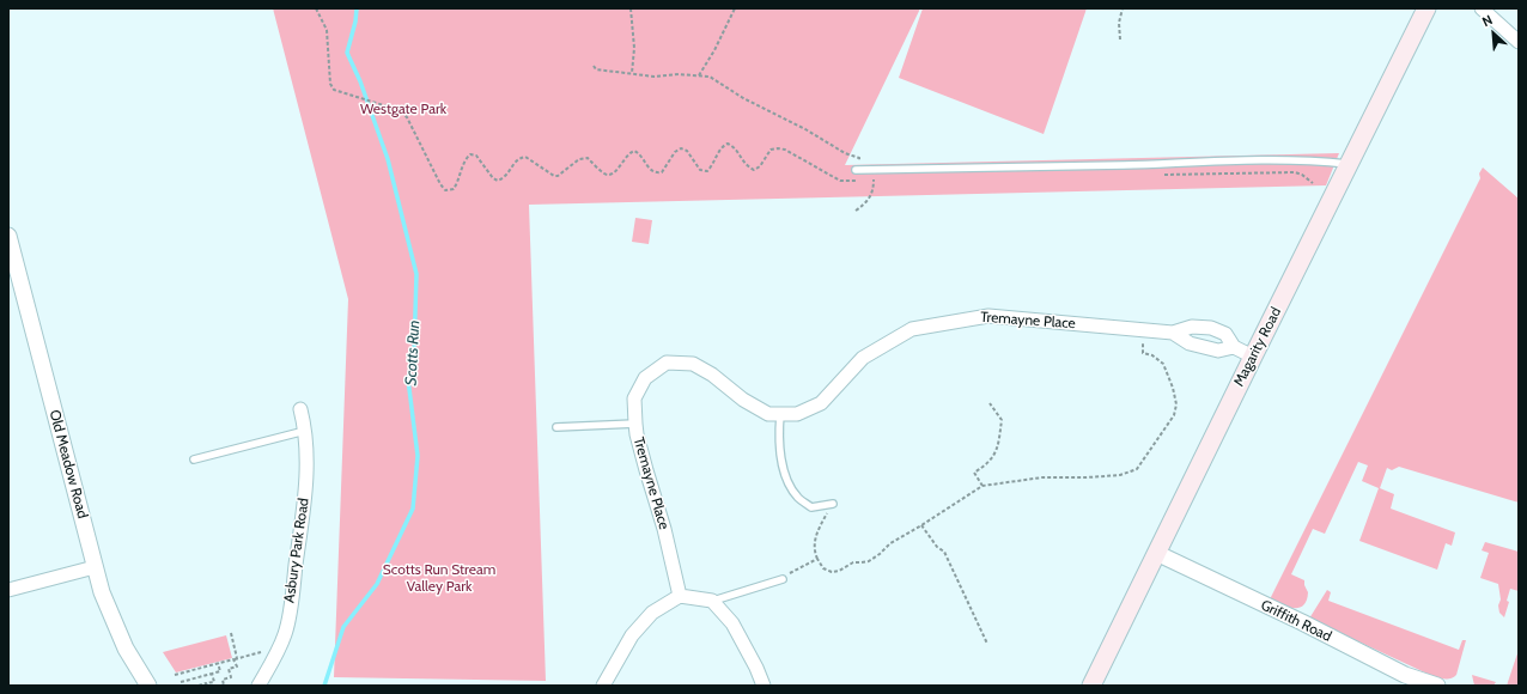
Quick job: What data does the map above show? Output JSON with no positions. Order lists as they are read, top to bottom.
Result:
{
  "streets": {
    "main road": ["Magarity Road"],
    "street": [
      "Tremayne Place",
      "Old Meadow Road",
      "Asbury Park Road",
      "Griffith Road"
    ]
  },
  "crossings": [
    ["Tremayne Place", "Magarity Road"],
    ["Magarity Road", "Griffith Road"]
  ],
  "water": ["Scotts Run"],
  "parks": ["Westgate Park", "Scotts Run Stream Valley Park"],
  "north": "top left"
}
